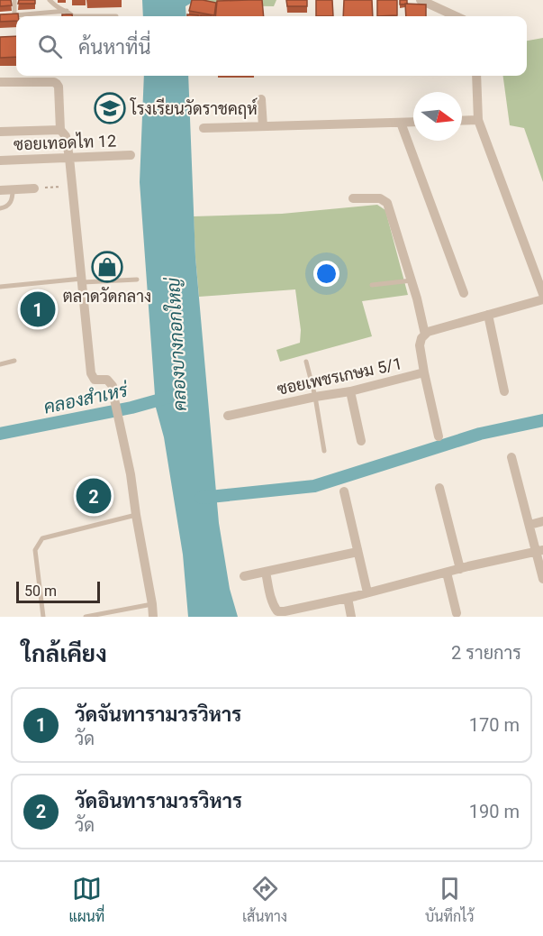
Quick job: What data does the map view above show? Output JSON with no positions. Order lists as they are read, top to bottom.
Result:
{
  "streets": {
    "street": ["ซอยเทอดไท 12", "ซอยเพชรเกษม 5/1"]
  },
  "water": ["คลองบางกอกใหญ่", "คลองสำเหร่"],
  "places": {
    "school or university": ["โรงเรียนวัดราชคฤห์"],
    "shop": ["ตลาดวัดกลาง"]
  },
  "scale_bar": "50 m",
  "north": "right",
  "page": {
    "search": "ค้นหาที่นี่",
    "pins": ["1", "2"],
    "scale": "50 m",
    "heading": ["ใกล้เคียง", "2 รายการ"],
    "list": [
      {
        "mark": "1",
        "name": "วัดจันทารามวรวิหาร",
        "note": "วัด",
        "value": "170 m"
      },
      {
        "mark": "2",
        "name": "วัดอินทารามวรวิหาร",
        "note": "วัด",
        "value": "190 m"
      }
    ],
    "nav": ["แผนที่", "เส้นทาง", "บันทึกไว้"]
  }
}
